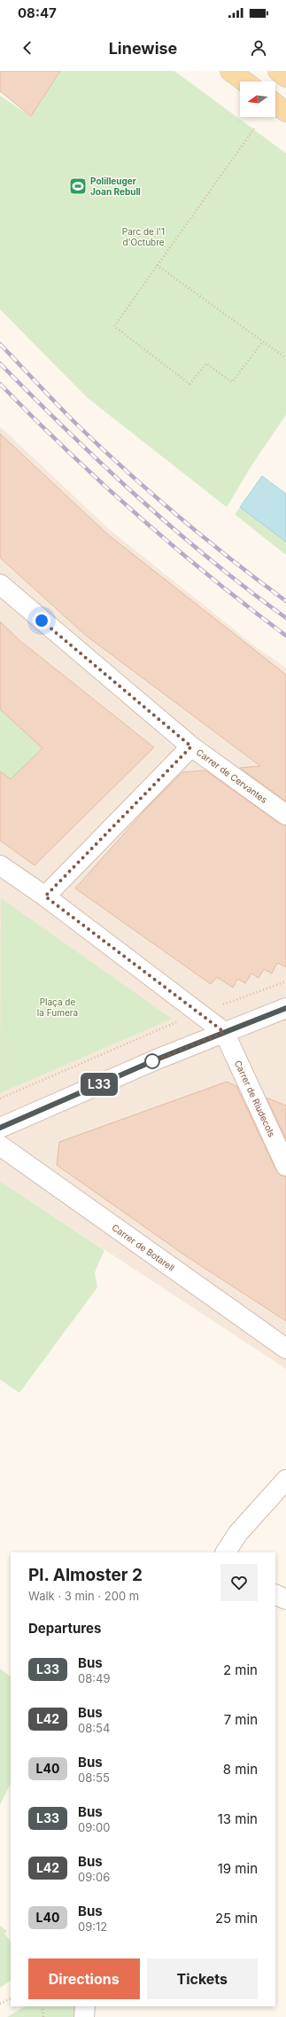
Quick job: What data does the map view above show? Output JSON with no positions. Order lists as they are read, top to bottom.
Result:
{
  "streets": {
    "street": ["Carrer de Cervantes", "Carrer de Riudecols", "Carrer de Botarell"]
  },
  "parks": ["Parc de l'1 d'Octubre", "Plaça de la Fumera"],
  "places": {
    "sports": ["Polilleuger Joan Rebull"]
  },
  "lines": ["bus line L33"],
  "north": "left",
  "page": {
    "status": "08:47",
    "header": "Linewise",
    "on_map": "L33",
    "heading": [
      ["Pl. Almoster 2", "Walk · 3 min · 200 m"],
      "Departures"
    ],
    "list": [
      {
        "mark": "L33",
        "name": "Bus",
        "note": "08:49",
        "value": "2 min"
      },
      {
        "mark": "L42",
        "name": "Bus",
        "note": "08:54",
        "value": "7 min"
      },
      {
        "mark": "L40",
        "name": "Bus",
        "note": "08:55",
        "value": "8 min"
      },
      {
        "mark": "L33",
        "name": "Bus",
        "note": "09:00",
        "value": "13 min"
      },
      {
        "mark": "L42",
        "name": "Bus",
        "note": "09:06",
        "value": "19 min"
      },
      {
        "mark": "L40",
        "name": "Bus",
        "note": "09:12",
        "value": "25 min"
      }
    ],
    "buttons": ["Directions", "Tickets"]
  }
}
